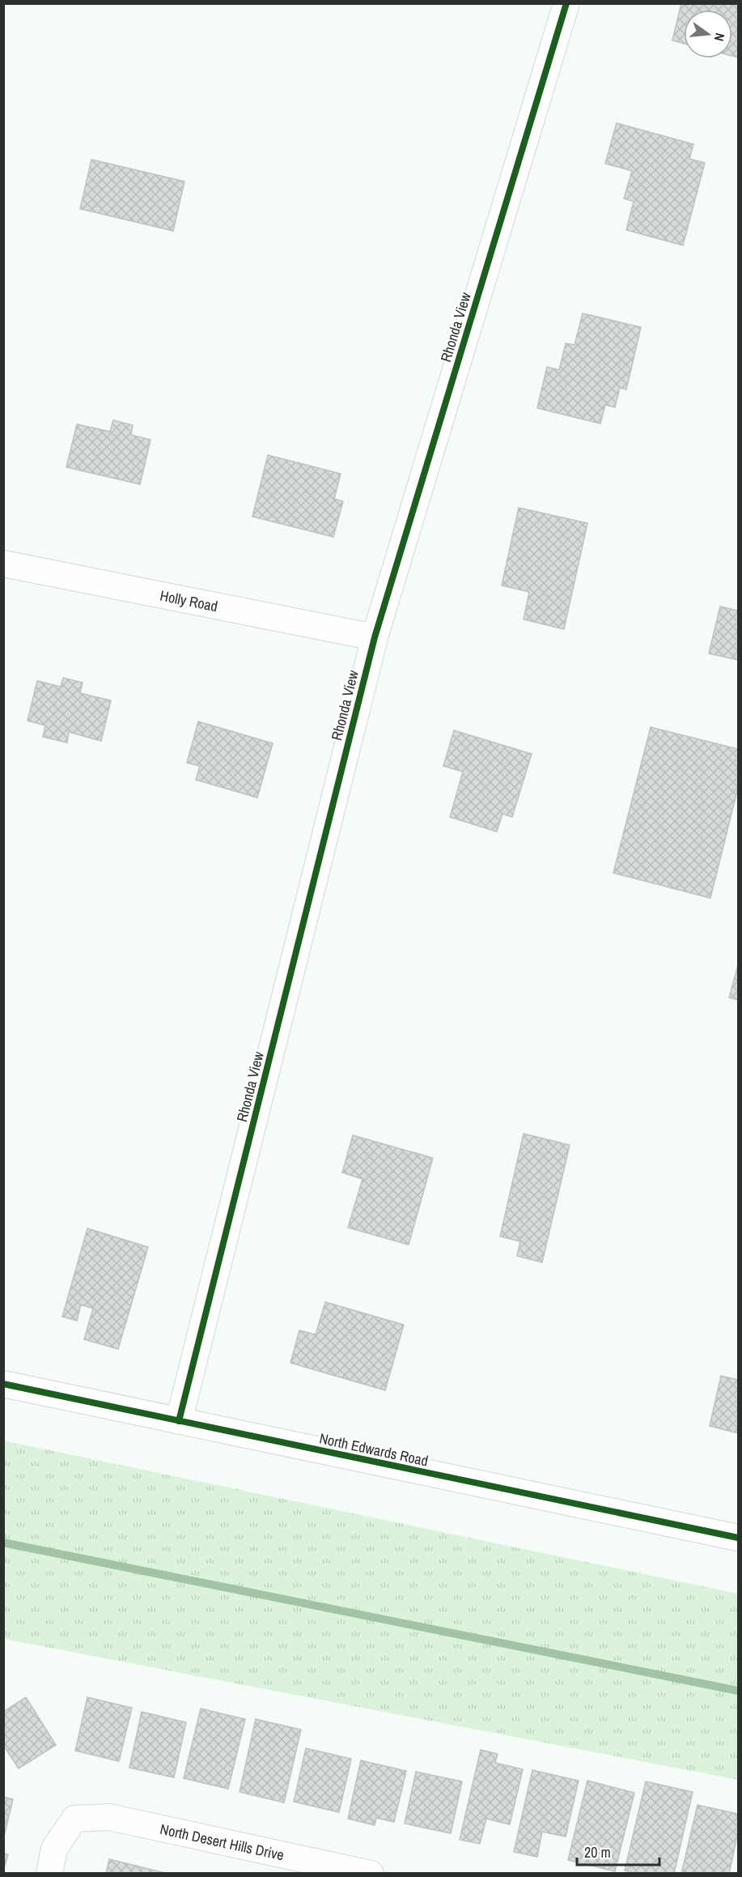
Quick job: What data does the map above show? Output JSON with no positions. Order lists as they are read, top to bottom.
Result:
{
  "streets": {
    "street": [
      "Rhonda View",
      "Holly Road",
      "North Edwards Road",
      "North Desert Hills Drive"
    ]
  },
  "crossings": [
    ["Rhonda View", "Holly Road"],
    ["Rhonda View", "North Edwards Road"]
  ],
  "scale_bar": "20 m",
  "north": "right"
}
